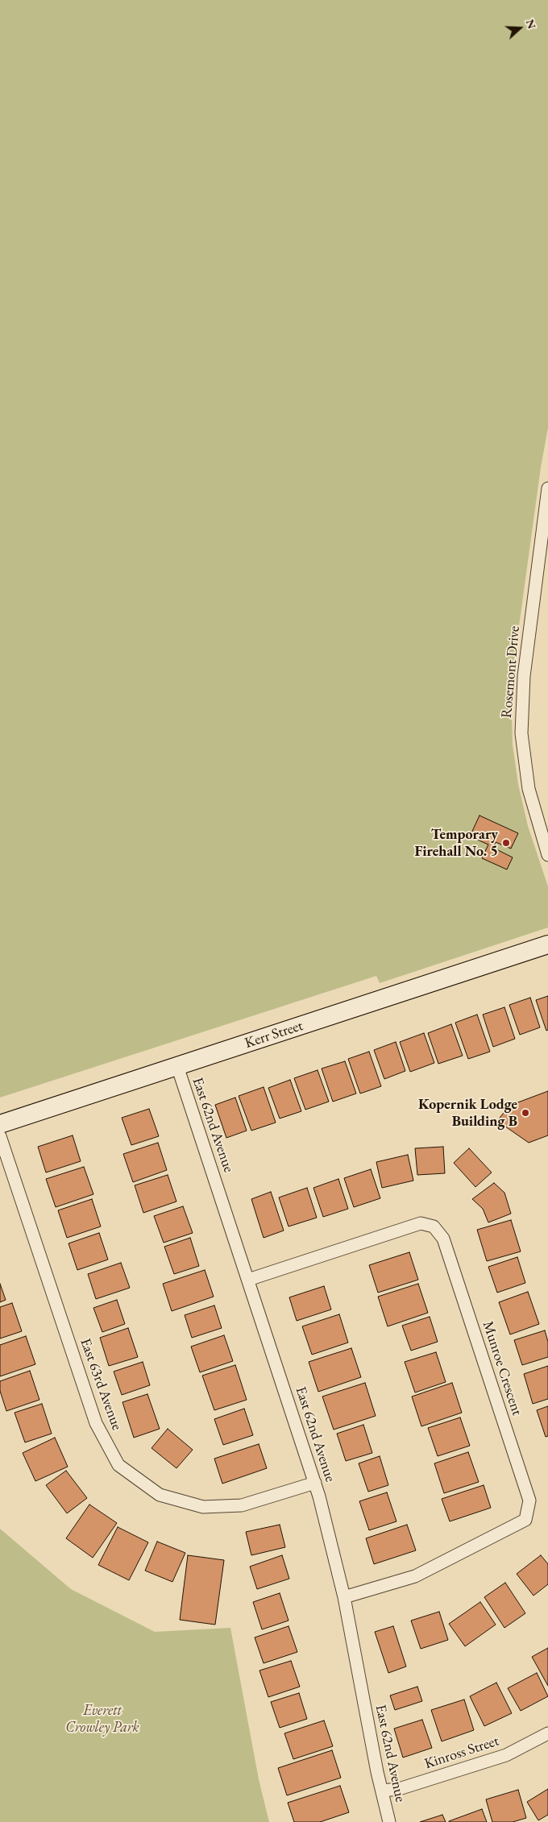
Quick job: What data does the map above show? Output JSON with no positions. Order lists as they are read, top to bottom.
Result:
{
  "streets": {
    "street": [
      "Rosemont Drive",
      "Kerr Street",
      "East 62nd Avenue",
      "Munroe Crescent",
      "East 63rd Avenue",
      "Kinross Street"
    ]
  },
  "crossings": [
    ["Kerr Street", "East 62nd Avenue"],
    ["East 62nd Avenue", "Munroe Crescent"],
    ["East 62nd Avenue", "East 63rd Avenue"],
    ["East 62nd Avenue", "Kinross Street"]
  ],
  "parks": ["Everett Crowley Park"],
  "places": ["Temporary Firehall No. 5", "Kopernik Lodge Building B"],
  "north": "right"
}
